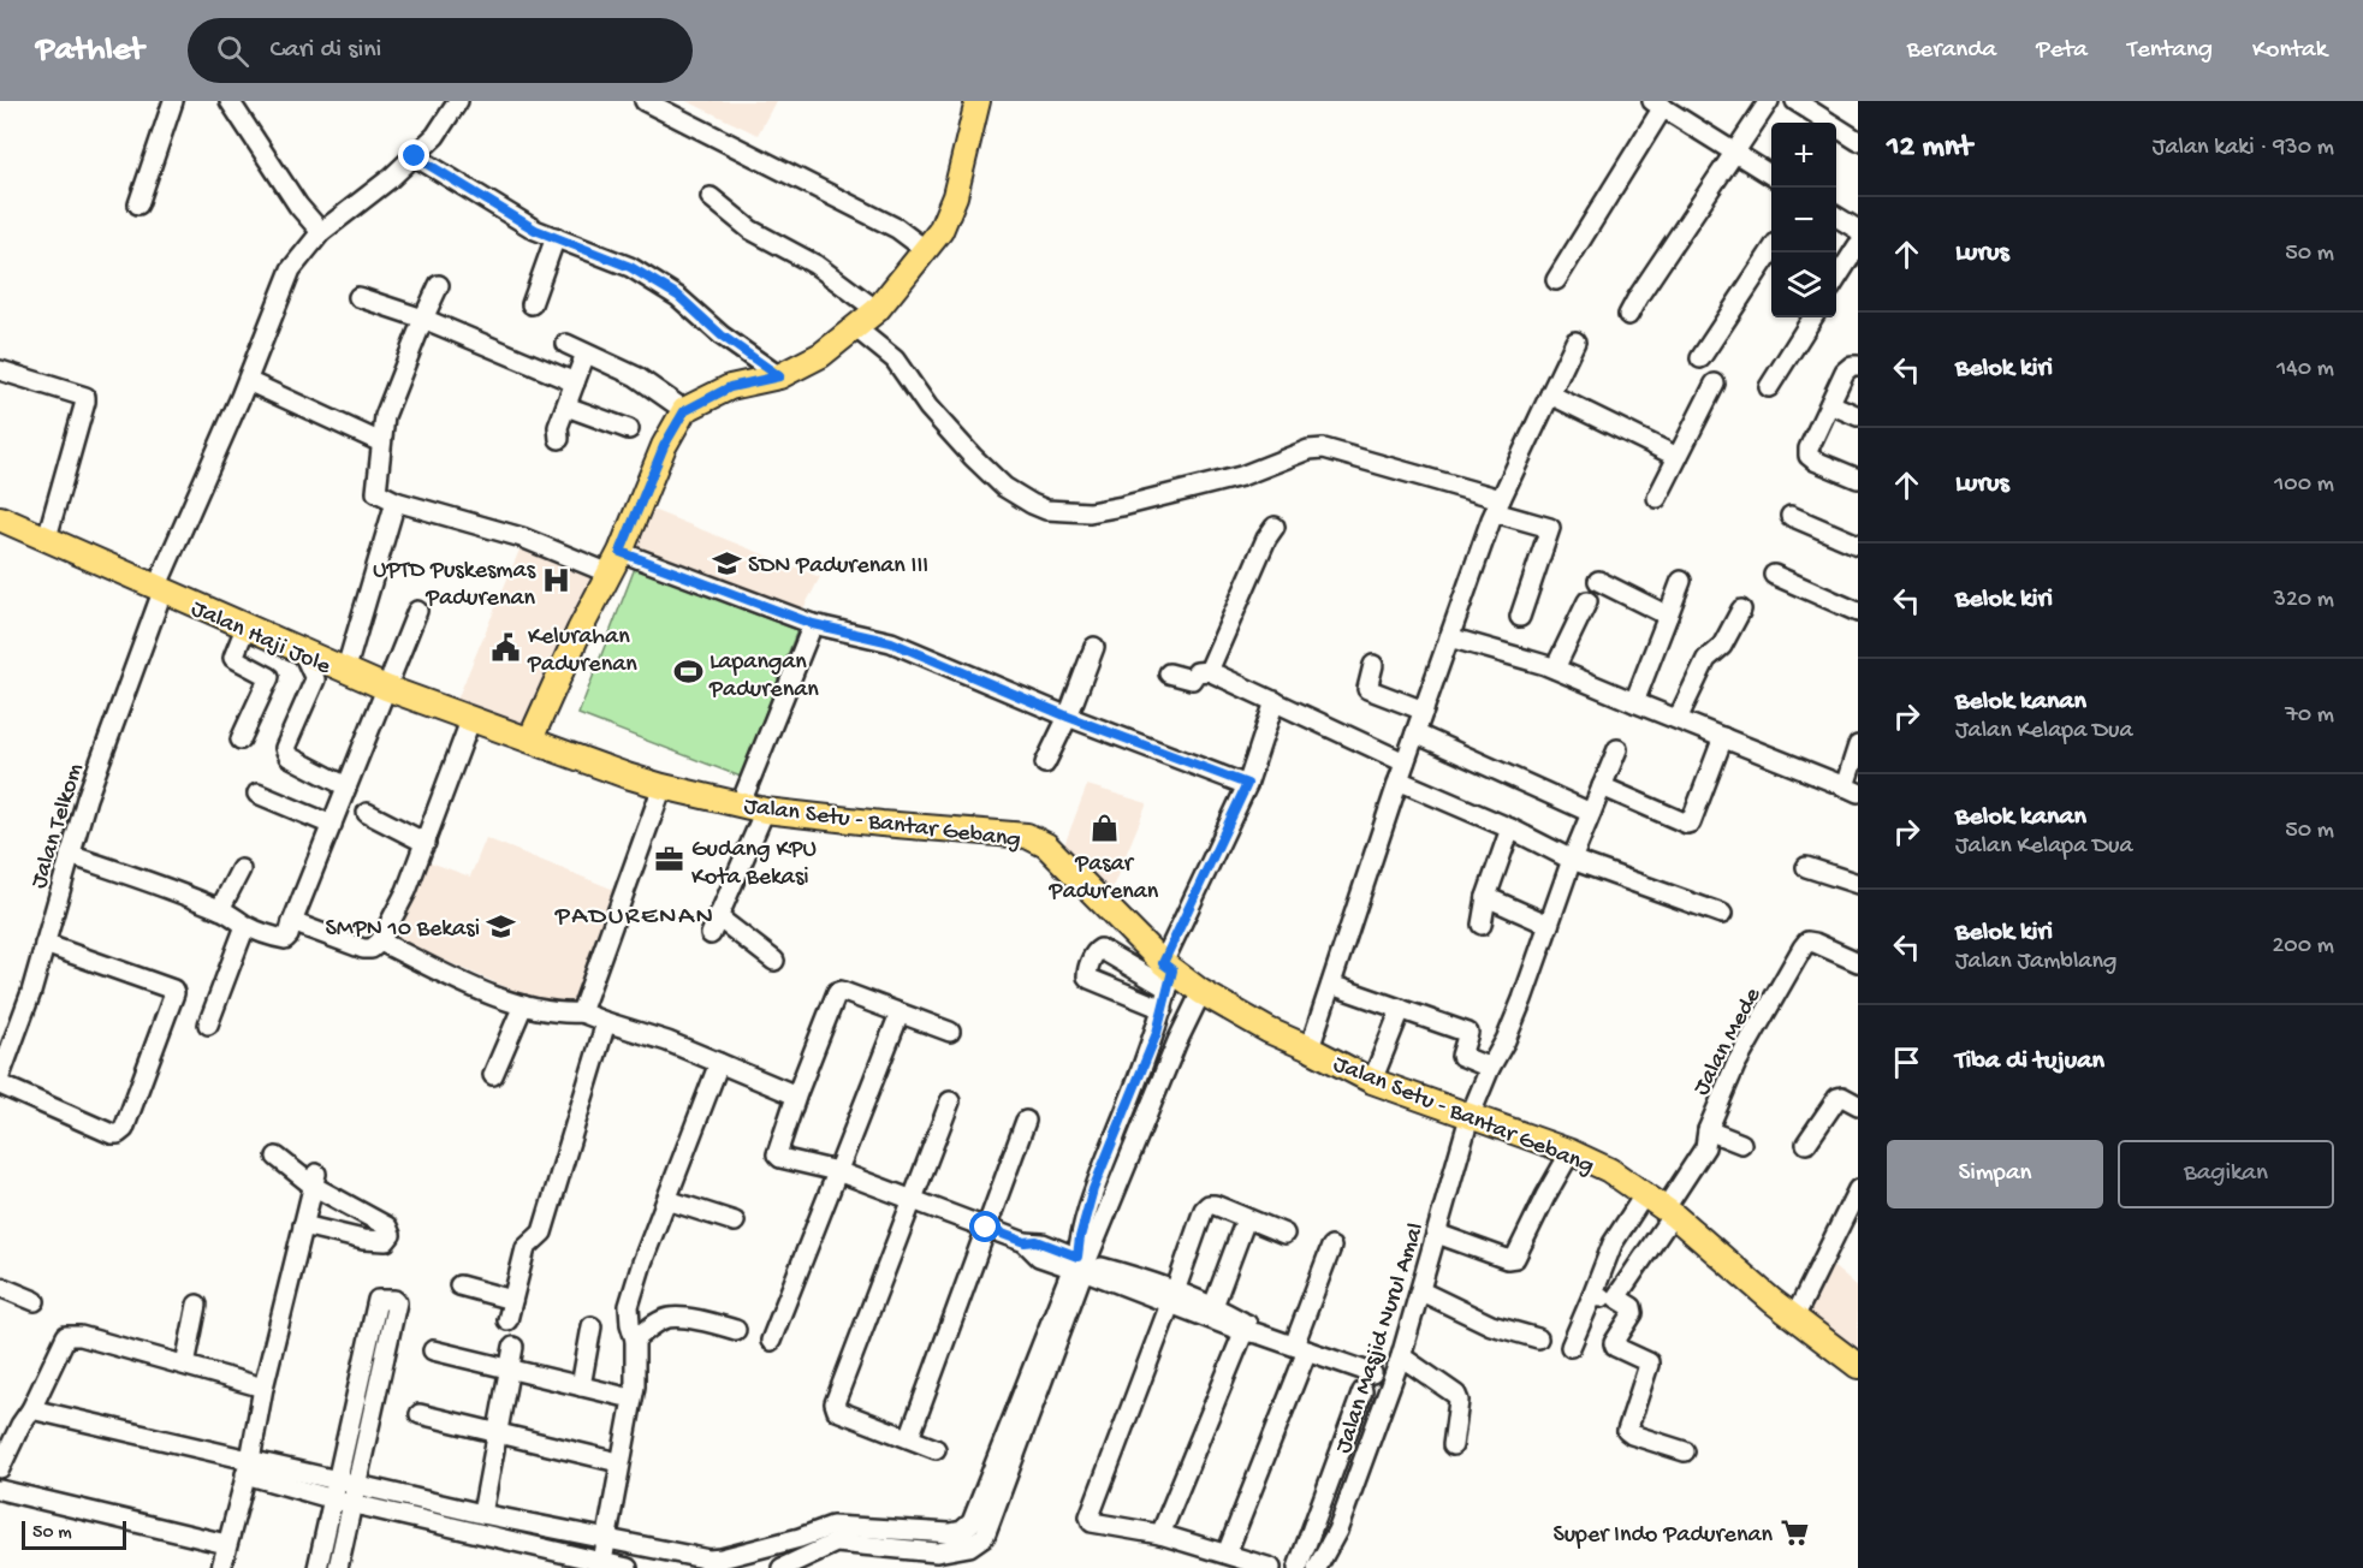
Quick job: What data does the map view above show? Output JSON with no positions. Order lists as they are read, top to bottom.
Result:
{
  "streets": {
    "main road": ["Jalan Haji Jole", "Jalan Setu - Bantar Gebang"],
    "street": ["Jalan Telkom", "Jalan Mede", "Jalan Masjid Nurul Amal"]
  },
  "crossings": [
    ["Jalan Haji Jole", "Jalan Setu - Bantar Gebang"],
    ["Jalan Haji Jole", "Jalan Telkom"],
    ["Jalan Setu - Bantar Gebang", "Jalan Mede"],
    ["Jalan Setu - Bantar Gebang", "Jalan Masjid Nurul Amal"]
  ],
  "districts": ["PADURENAN"],
  "places": {
    "school or university": ["SDN Padurenan III", "SMPN 10 Bekasi"],
    "hospital": ["UPTD Puskesmas Padurenan"],
    "public building": ["Kelurahan Padurenan"],
    "sports": ["Lapangan Padurenan"],
    "shop": ["Pasar Padurenan"],
    "office": ["Gudang KPU Kota Bekasi"],
    "supermarket": ["Super Indo Padurenan"]
  },
  "scale_bar": "50 m",
  "page": {
    "header": "Pathlet",
    "search": "Cari di sini",
    "nav": [
      "Beranda",
      "Peta",
      "Tentang",
      "Kontak"
    ],
    "heading": ["12 mnt", "Jalan kaki · 930 m"],
    "map_buttons": ["+", "−"],
    "list": [
      ["Lurus", "50 m"],
      ["Belok kiri", "140 m"],
      ["Lurus", "100 m"],
      ["Belok kiri", "320 m"],
      ["Belok kanan", "Jalan Kelapa Dua", "70 m"],
      ["Belok kanan", "Jalan Kelapa Dua", "50 m"],
      ["Belok kiri", "Jalan Jamblang", "200 m"],
      "Tiba di tujuan"
    ],
    "buttons": ["Simpan", "Bagikan"],
    "scale": "50 m"
  }
}
